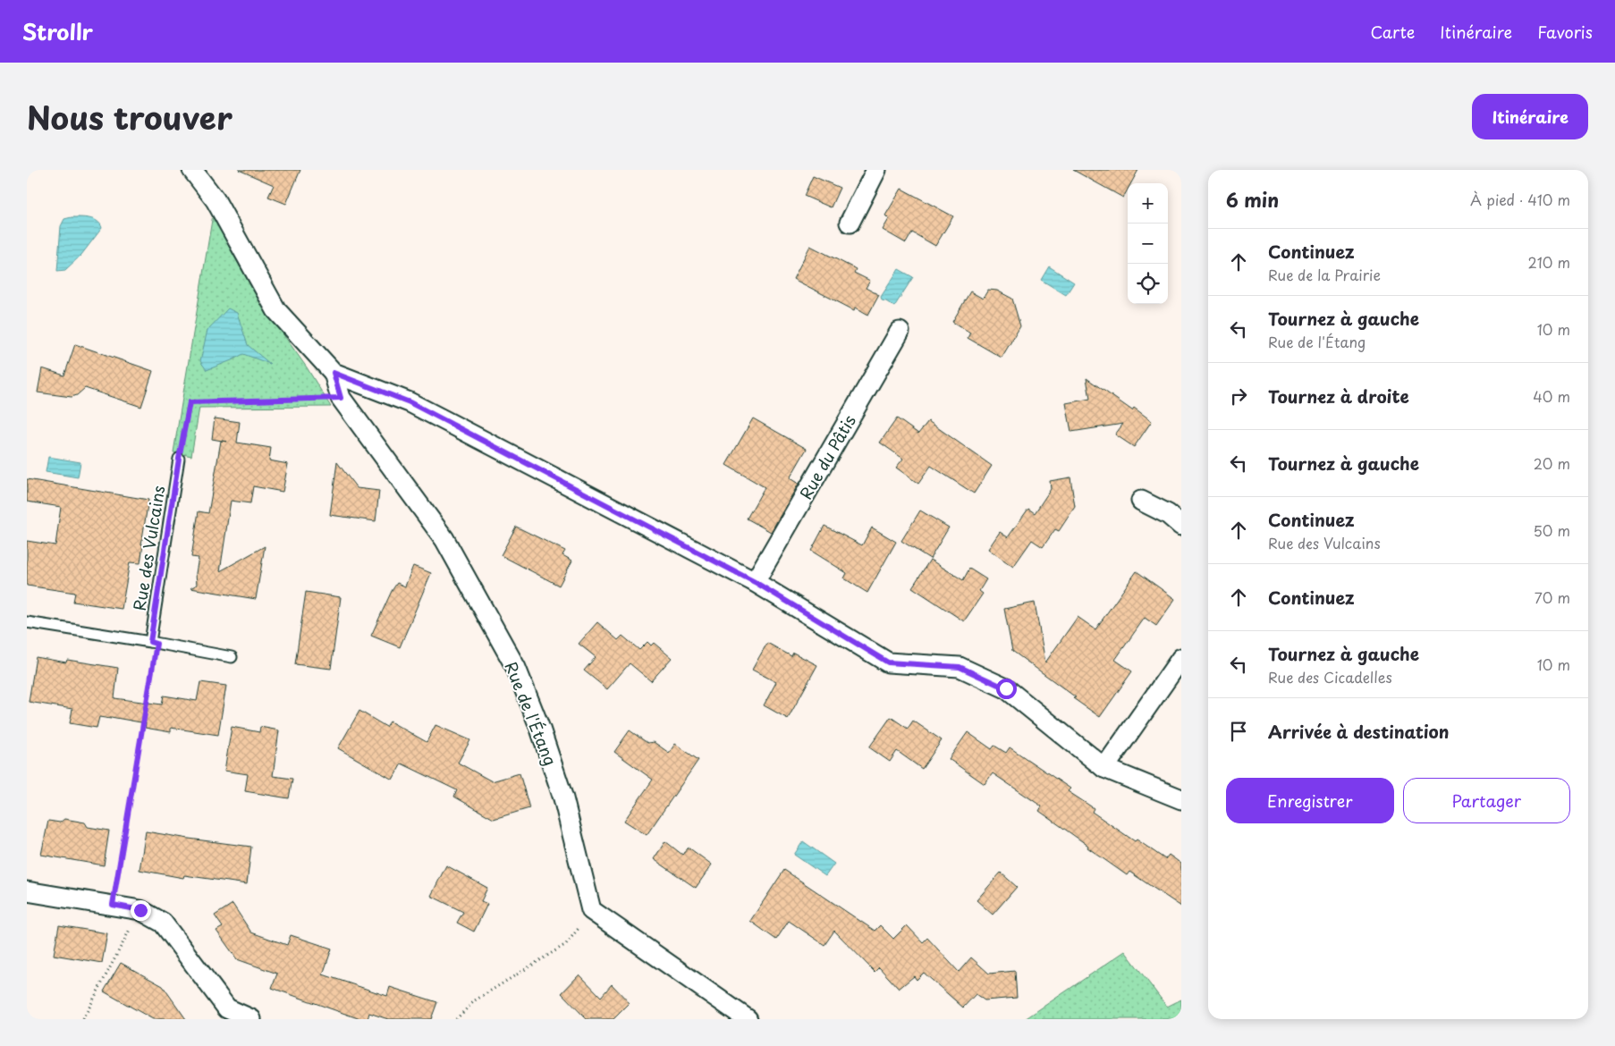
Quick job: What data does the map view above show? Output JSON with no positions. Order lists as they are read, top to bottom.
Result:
{
  "streets": {
    "street": ["Rue du Pâtis", "Rue de l'Étang"],
    "lane": ["Rue des Vulcains"]
  },
  "page": {
    "header": "Strollr",
    "nav": ["Carte", "Itinéraire", "Favoris"],
    "title": "Nous trouver",
    "buttons": [
      "Itinéraire",
      ["Enregistrer", "Partager"]
    ],
    "heading": ["6 min", "À pied · 410 m"],
    "map_buttons": ["+", "−"],
    "list": [
      ["Continuez", "Rue de la Prairie", "210 m"],
      ["Tournez à gauche", "Rue de l'Étang", "10 m"],
      ["Tournez à droite", "40 m"],
      ["Tournez à gauche", "20 m"],
      ["Continuez", "Rue des Vulcains", "50 m"],
      ["Continuez", "70 m"],
      ["Tournez à gauche", "Rue des Cicadelles", "10 m"],
      "Arrivée à destination"
    ]
  }
}
